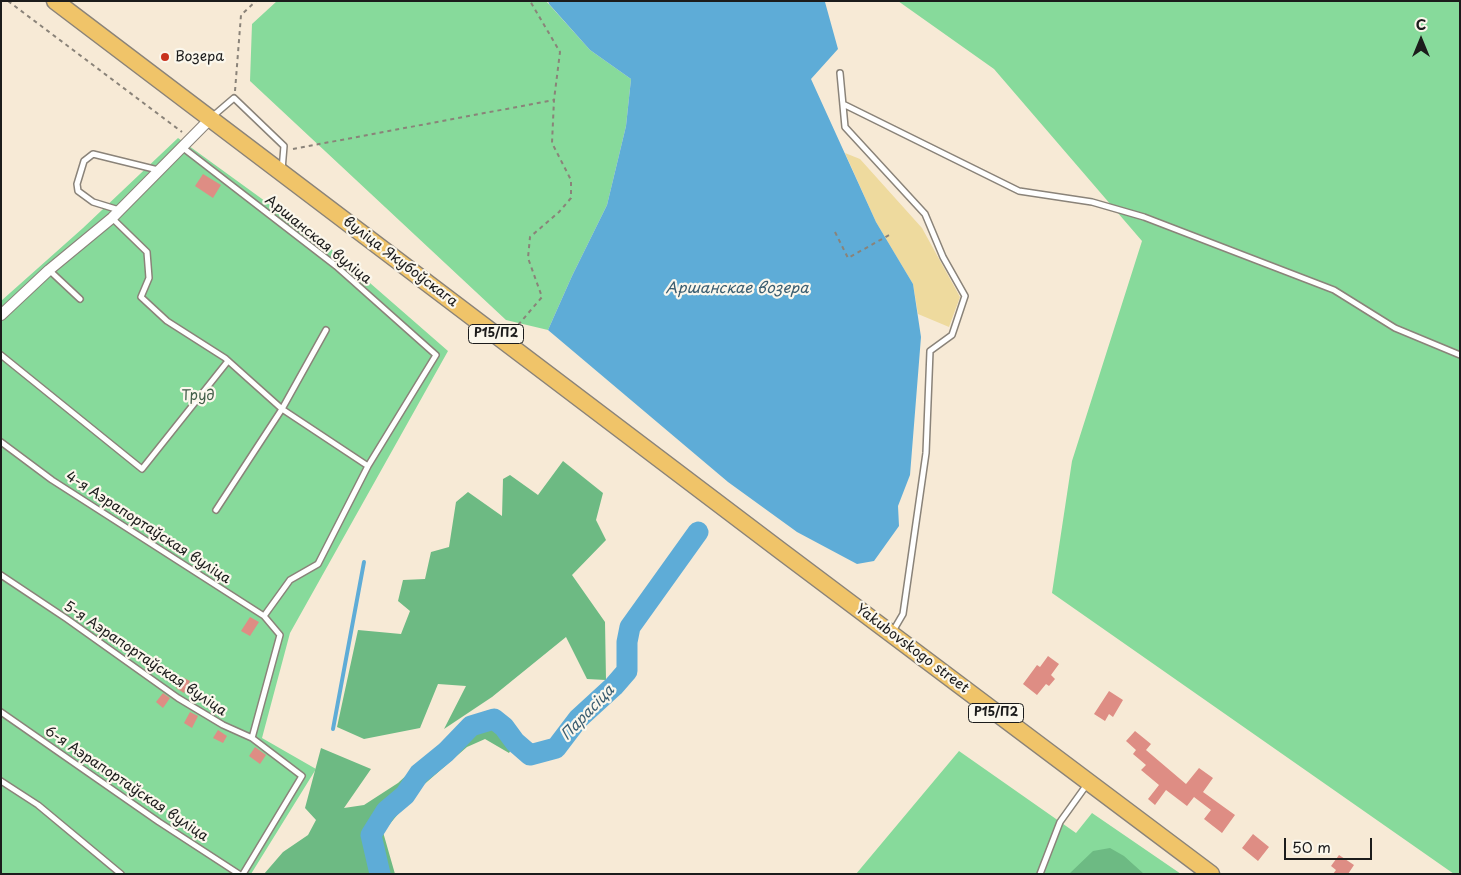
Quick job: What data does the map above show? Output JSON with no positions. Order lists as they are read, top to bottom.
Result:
{
  "streets": {
    "main road": ["вуліца Якубоўскага", "Р15/П2", "Yakubovskogo street"],
    "lane": [
      "Аршанская вуліца",
      "4-я Аэрапортаўская вуліца",
      "5-я Аэрапортаўская вуліца",
      "6-я Аэрапортаўская вуліца"
    ]
  },
  "crossings": [
    ["вуліца Якубоўскага", "Р15/П2"],
    ["вуліца Якубоўскага", "Yakubovskogo street"],
    ["4-я Аэрапортаўская вуліца", "5-я Аэрапортаўская вуліца"],
    ["5-я Аэрапортаўская вуліца", "6-я Аэрапортаўская вуліца"]
  ],
  "water": ["Аршанскае возера", "Парасіца"],
  "parks": ["Труд"],
  "places": ["Возера"],
  "scale_bar": "50 m",
  "north": "top"
}
